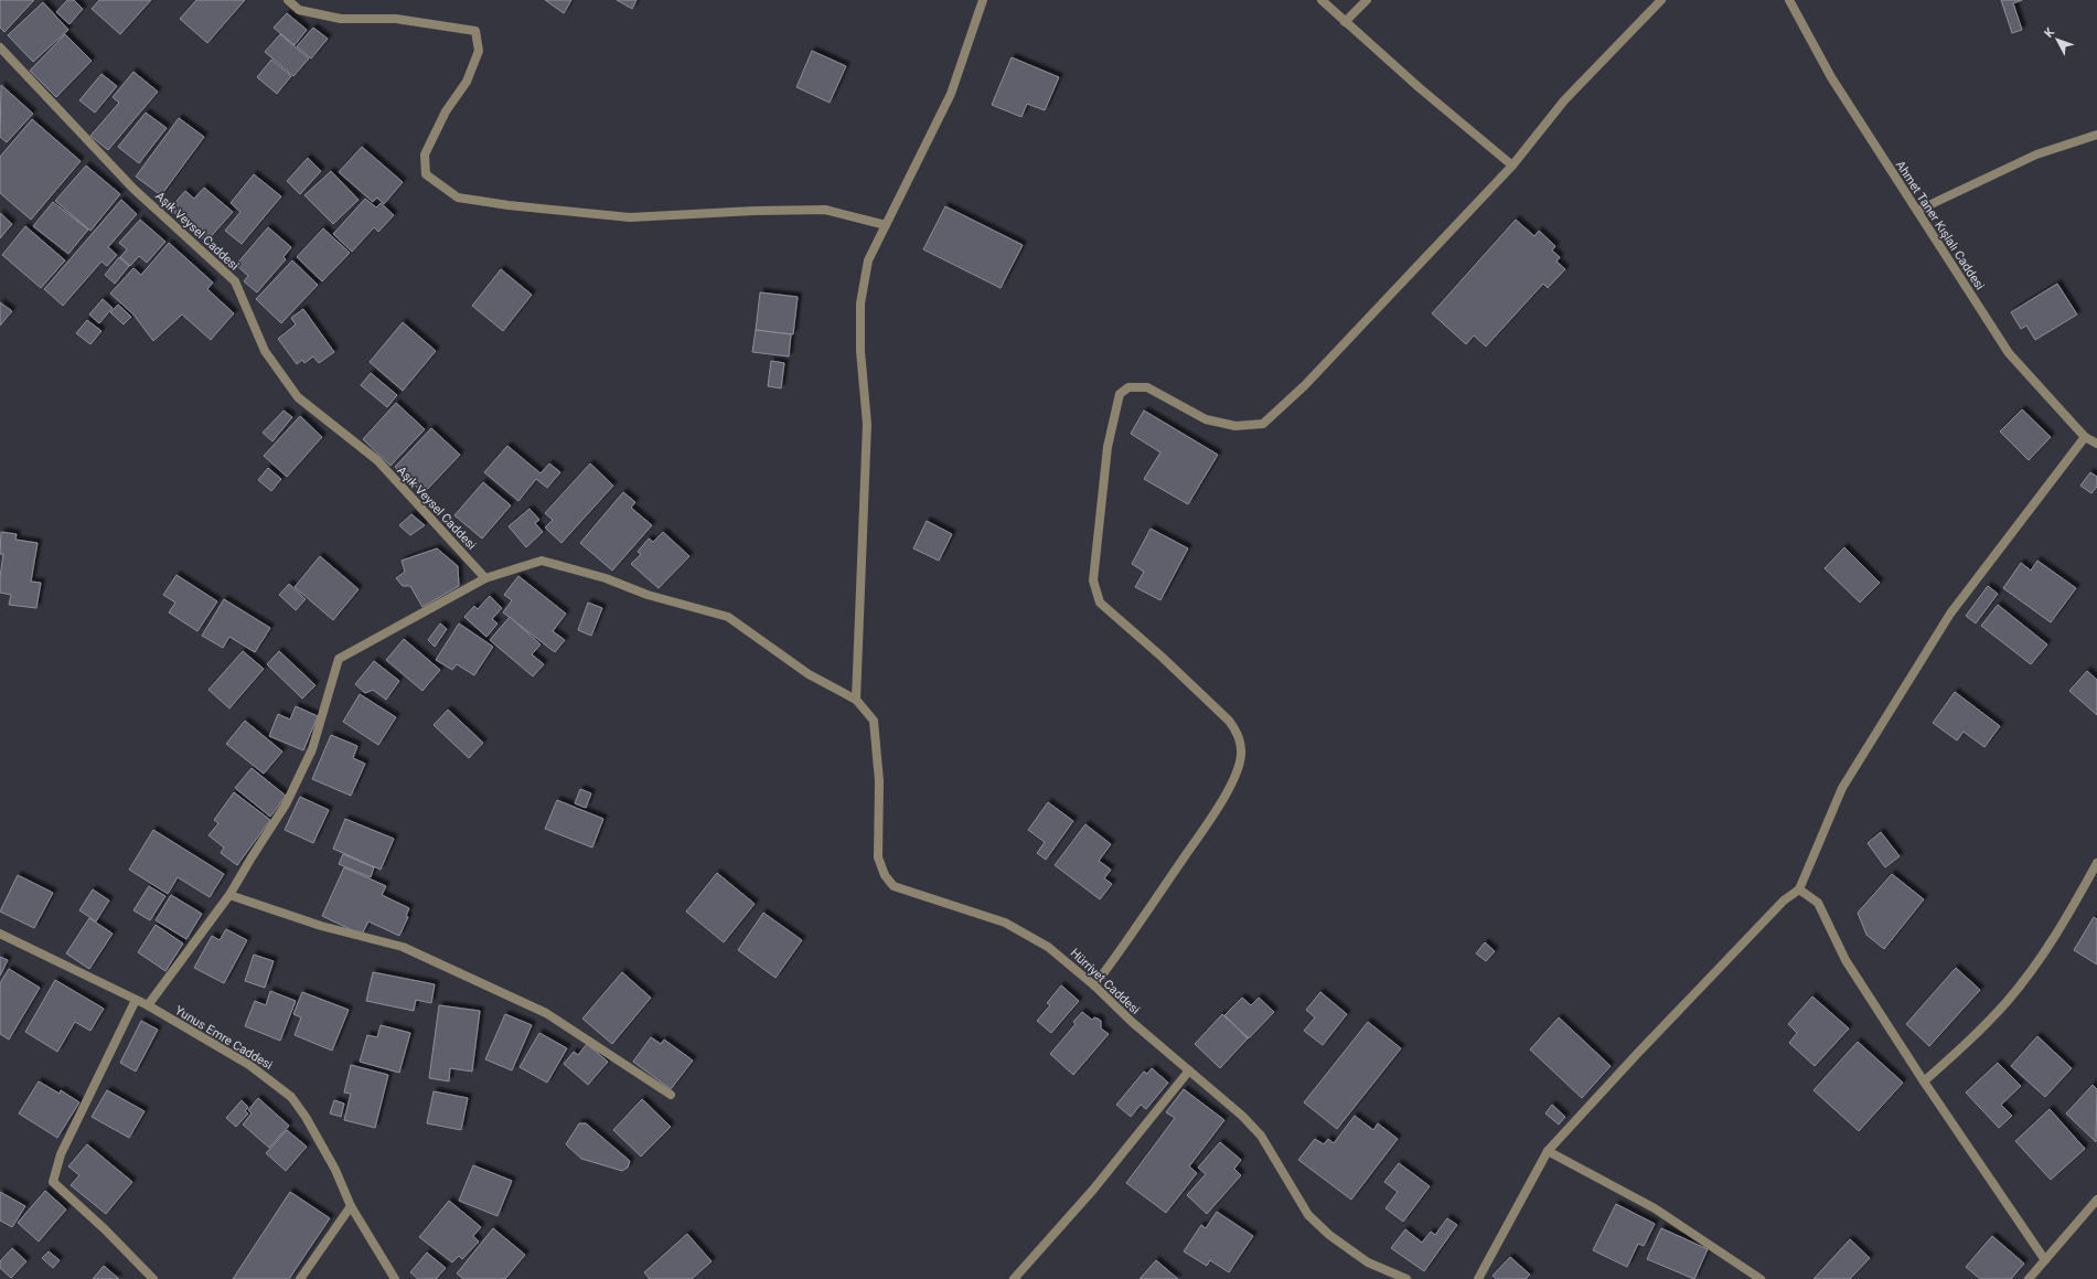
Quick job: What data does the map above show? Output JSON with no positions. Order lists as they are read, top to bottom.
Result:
{
  "streets": {
    "street": [
      "Ahmet Taner Kışlalı Caddesi",
      "Aşık Veysel Caddesi",
      "Hürriyet Caddesi",
      "Yunus Emre Caddesi"
    ]
  },
  "north": "top left"
}
